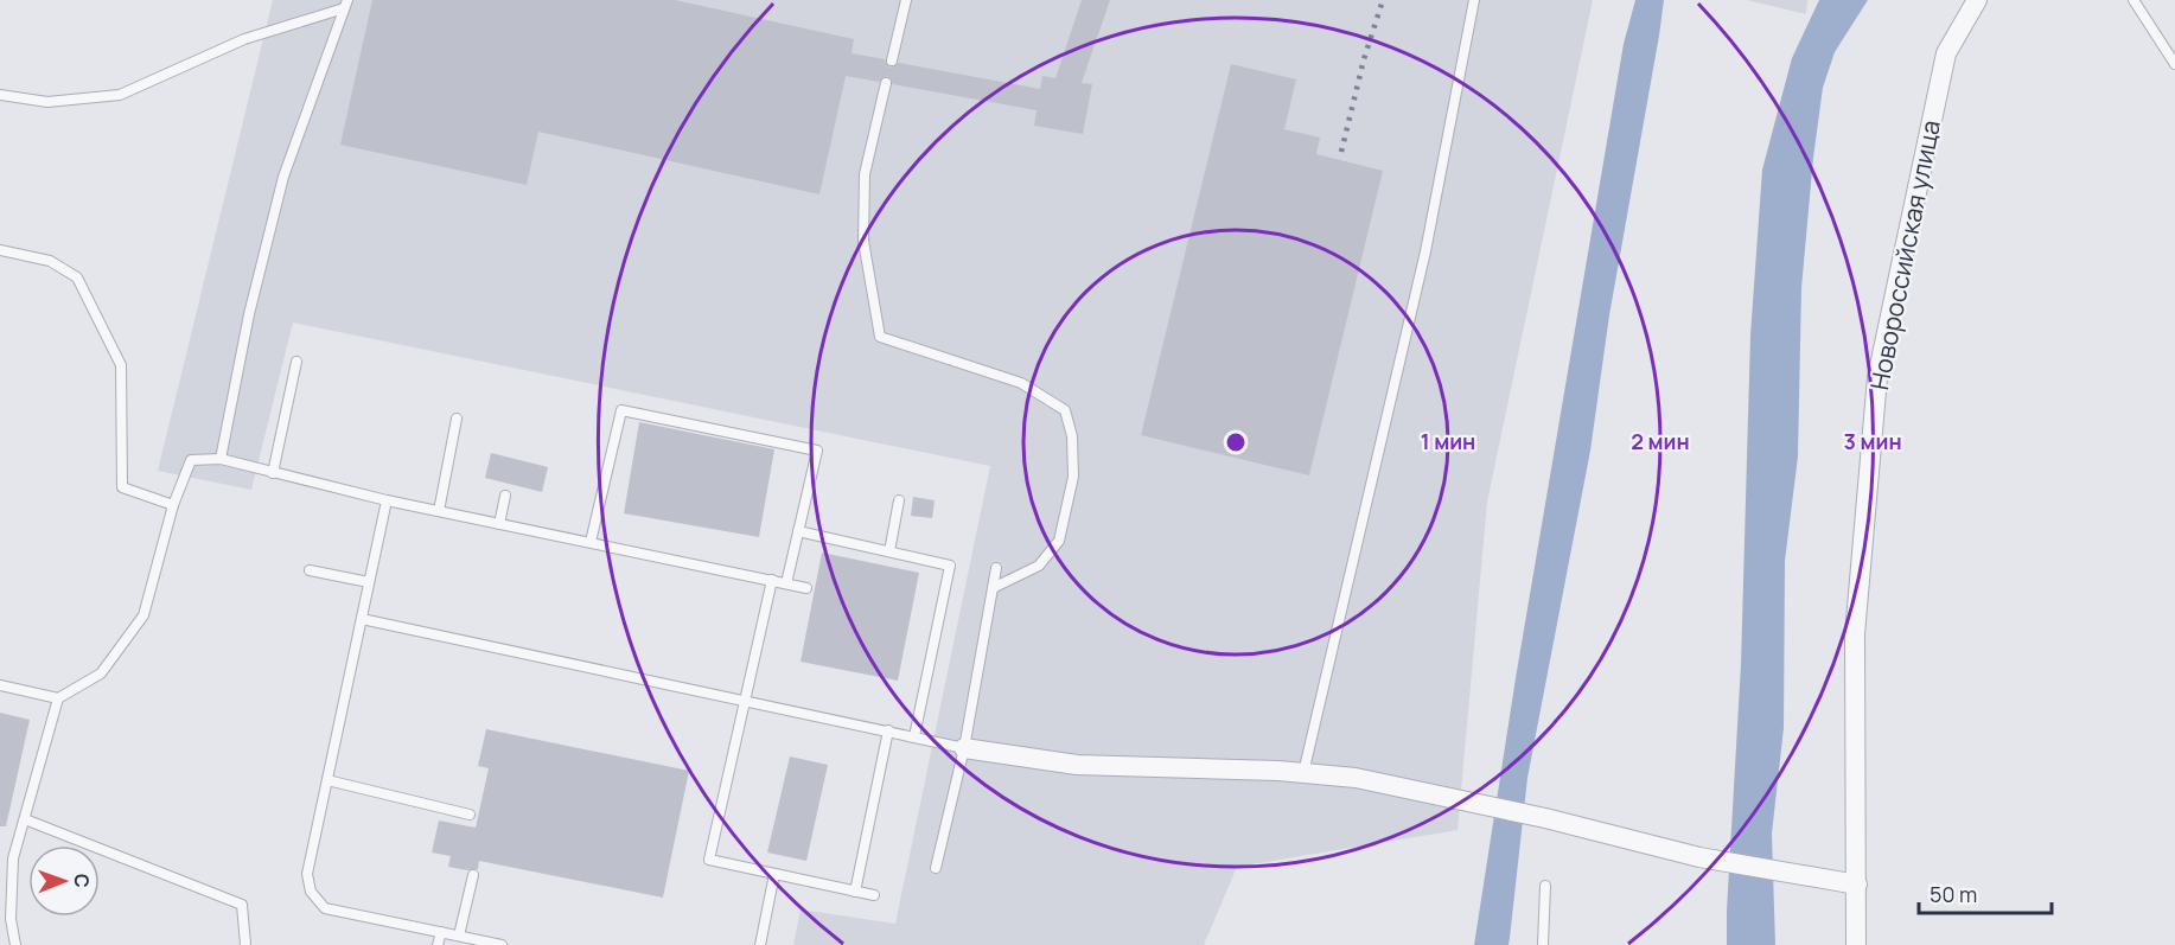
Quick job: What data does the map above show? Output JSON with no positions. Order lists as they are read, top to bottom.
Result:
{
  "streets": {
    "street": ["Новороссийская улица"]
  },
  "scale_bar": "50 m",
  "north": "right",
  "rings": ["1 мин", "2 мин", "3 мин"]
}
